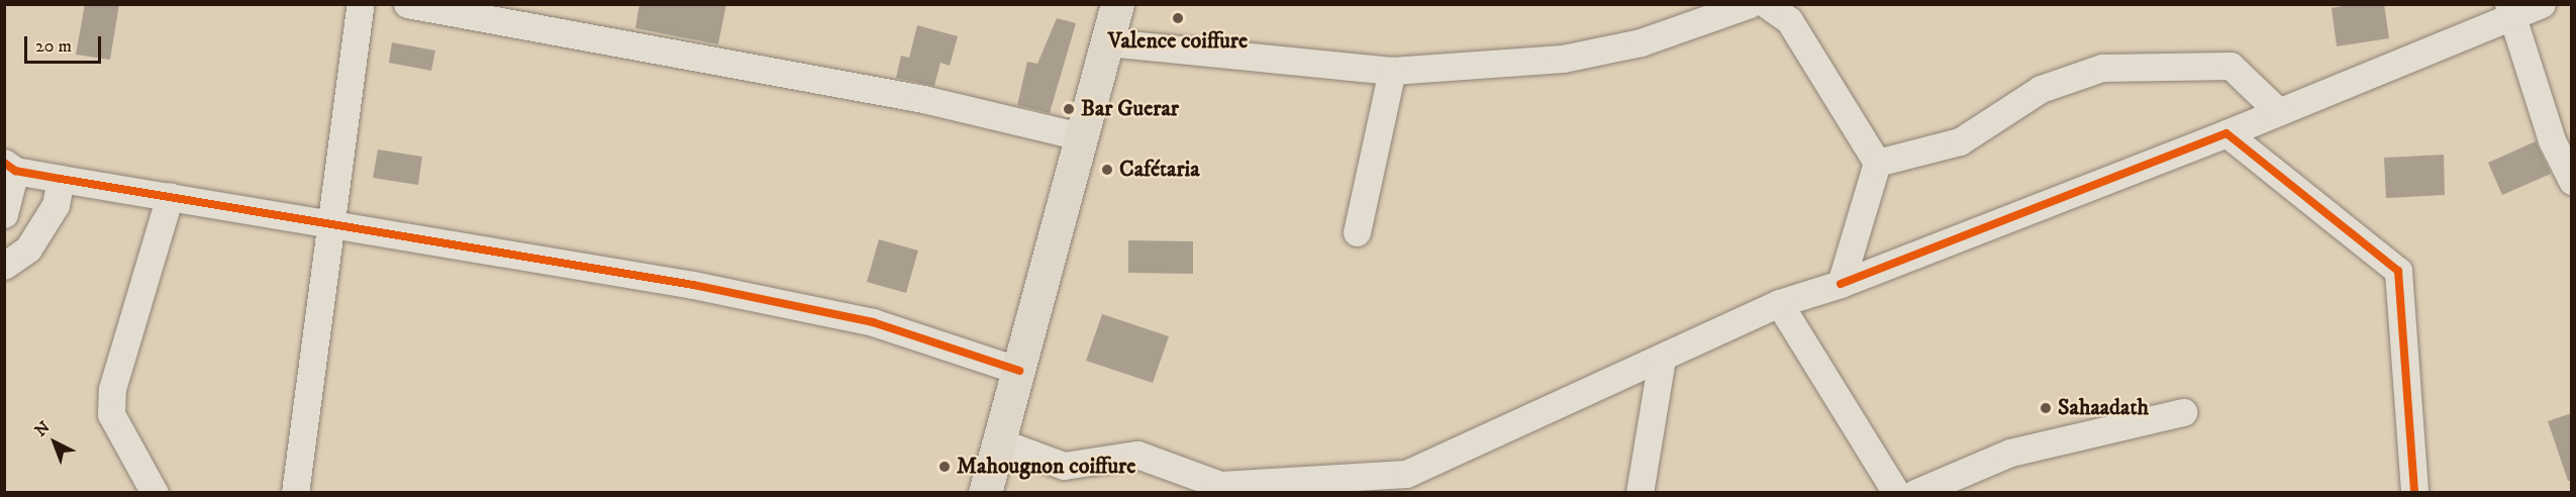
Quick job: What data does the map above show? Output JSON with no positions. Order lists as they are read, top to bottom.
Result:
{
  "places": [
    "Valence coiffure",
    "Bar Guerar",
    "Cafétaria",
    "Sahaadath",
    "Mahougnon coiffure"
  ],
  "scale_bar": "20 m",
  "north": "top left"
}
